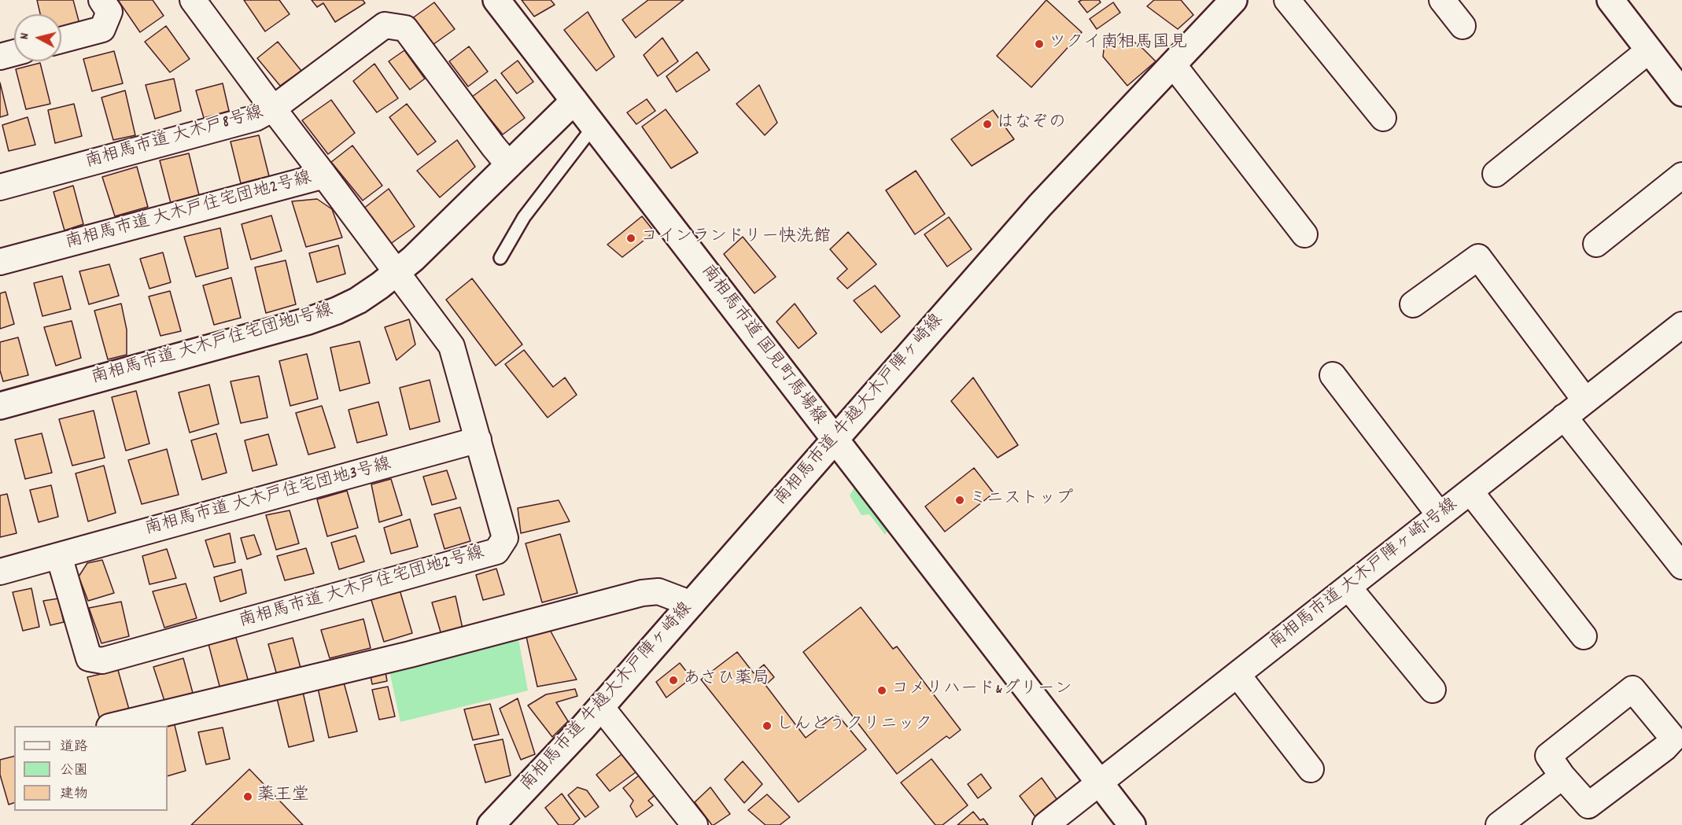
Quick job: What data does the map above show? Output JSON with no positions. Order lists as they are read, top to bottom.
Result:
{
  "streets": {
    "street": [
      "南相馬市道 大木戸8号線",
      "南相馬市道 大木戸住宅団地2号線",
      "南相馬市道 大木戸住宅団地1号線",
      "南相馬市道 国見町馬場線",
      "南相馬市道 牛越大木戸陣ヶ崎線",
      "南相馬市道 大木戸住宅団地3号線",
      "南相馬市道 大木戸陣ヶ崎1号線"
    ]
  },
  "crossings": [
    ["南相馬市道 大木戸住宅団地2号線", "南相馬市道 大木戸住宅団地1号線"],
    ["南相馬市道 大木戸住宅団地2号線", "南相馬市道 大木戸住宅団地3号線"],
    ["南相馬市道 大木戸住宅団地1号線", "南相馬市道 国見町馬場線"],
    ["南相馬市道 国見町馬場線", "南相馬市道 牛越大木戸陣ヶ崎線"],
    ["南相馬市道 国見町馬場線", "南相馬市道 大木戸陣ヶ崎1号線"]
  ],
  "places": [
    "ツクイ南相馬国見",
    "はなぞの",
    "コインランドリー快洗館",
    "ミニストップ",
    "あさひ薬局",
    "コメリハード&グリーン",
    "しんどうクリニック",
    "薬王堂"
  ],
  "legend": ["道路", "公園", "建物"],
  "north": "left"
}
